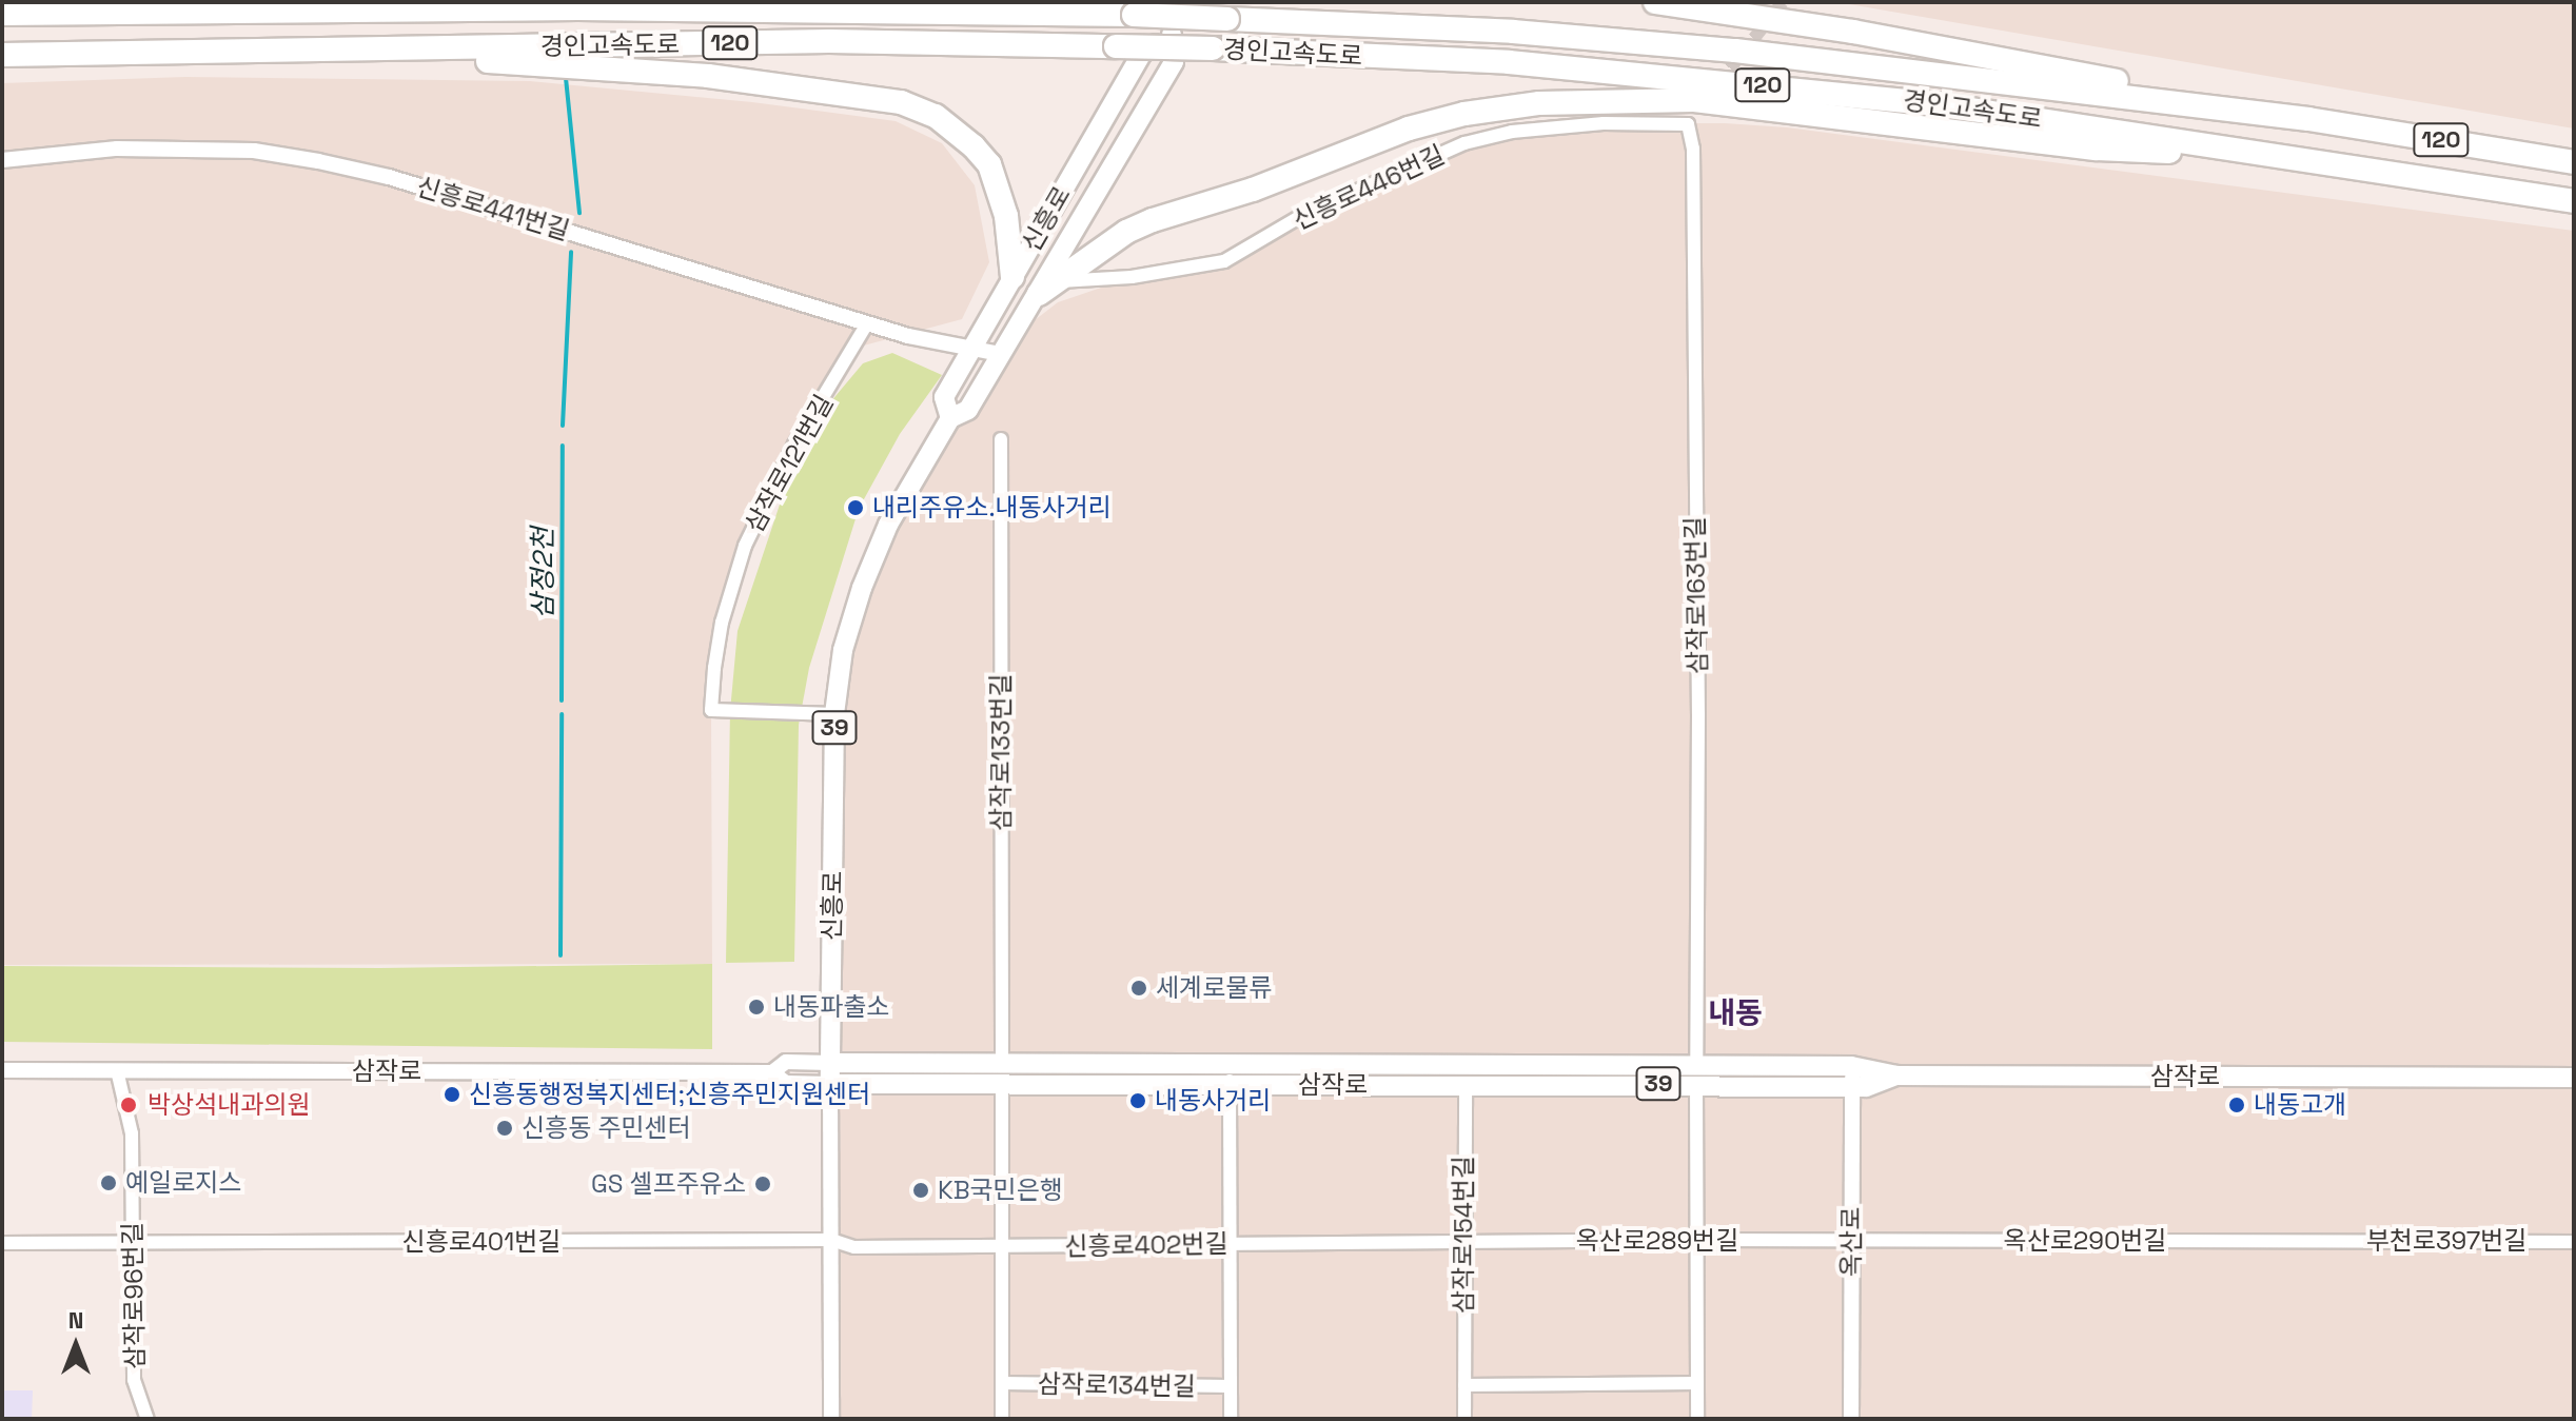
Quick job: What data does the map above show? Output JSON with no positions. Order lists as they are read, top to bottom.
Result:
{
  "streets": {
    "highway": ["120", "경인고속도로"],
    "main road": ["신흥로", "39", "삼작로"],
    "street": [
      "신흥로446번길",
      "신흥로441번길",
      "삼작로121번길",
      "삼작로163번길",
      "삼작로133번길",
      "삼작로154번길",
      "옥산로289번길",
      "옥산로290번길",
      "부천로397번길",
      "신흥로401번길",
      "옥산로",
      "신흥로402번길",
      "삼작로96번길",
      "삼작로134번길"
    ]
  },
  "crossings": [
    ["신흥로446번길", "신흥로"],
    ["신흥로446번길", "삼작로163번길"],
    ["신흥로441번길", "신흥로"],
    ["신흥로441번길", "삼작로121번길"],
    ["신흥로", "삼작로121번길"],
    ["신흥로", "삼작로"],
    ["신흥로", "신흥로401번길"],
    ["신흥로", "신흥로402번길"],
    ["삼작로163번길", "삼작로"],
    ["삼작로163번길", "옥산로289번길"],
    ["삼작로133번길", "삼작로"],
    ["삼작로133번길", "삼작로134번길"],
    ["삼작로", "삼작로154번길"],
    ["삼작로", "옥산로"],
    ["삼작로", "삼작로96번길"],
    ["삼작로", "삼작로134번길"],
    ["삼작로154번길", "옥산로289번길"],
    ["삼작로154번길", "신흥로402번길"],
    ["옥산로289번길", "옥산로290번길"],
    ["옥산로289번길", "옥산로"],
    ["옥산로289번길", "신흥로402번길"],
    ["옥산로290번길", "부천로397번길"],
    ["옥산로290번길", "옥산로"],
    ["신흥로401번길", "신흥로402번길"],
    ["신흥로401번길", "삼작로96번길"],
    ["신흥로402번길", "삼작로134번길"]
  ],
  "districts": ["내동"],
  "water": ["삼정2천"],
  "places": [
    "내리주유소.내동사거리",
    "세계로물류",
    "내동파출소",
    "신흥동행정복지센터;신흥주민지원센터",
    "내동사거리",
    "박상석내과의원",
    "내동고개",
    "신흥동 주민센터",
    "예일로지스",
    "GS 셀프주유소",
    "KB국민은행"
  ],
  "north": "top"
}
